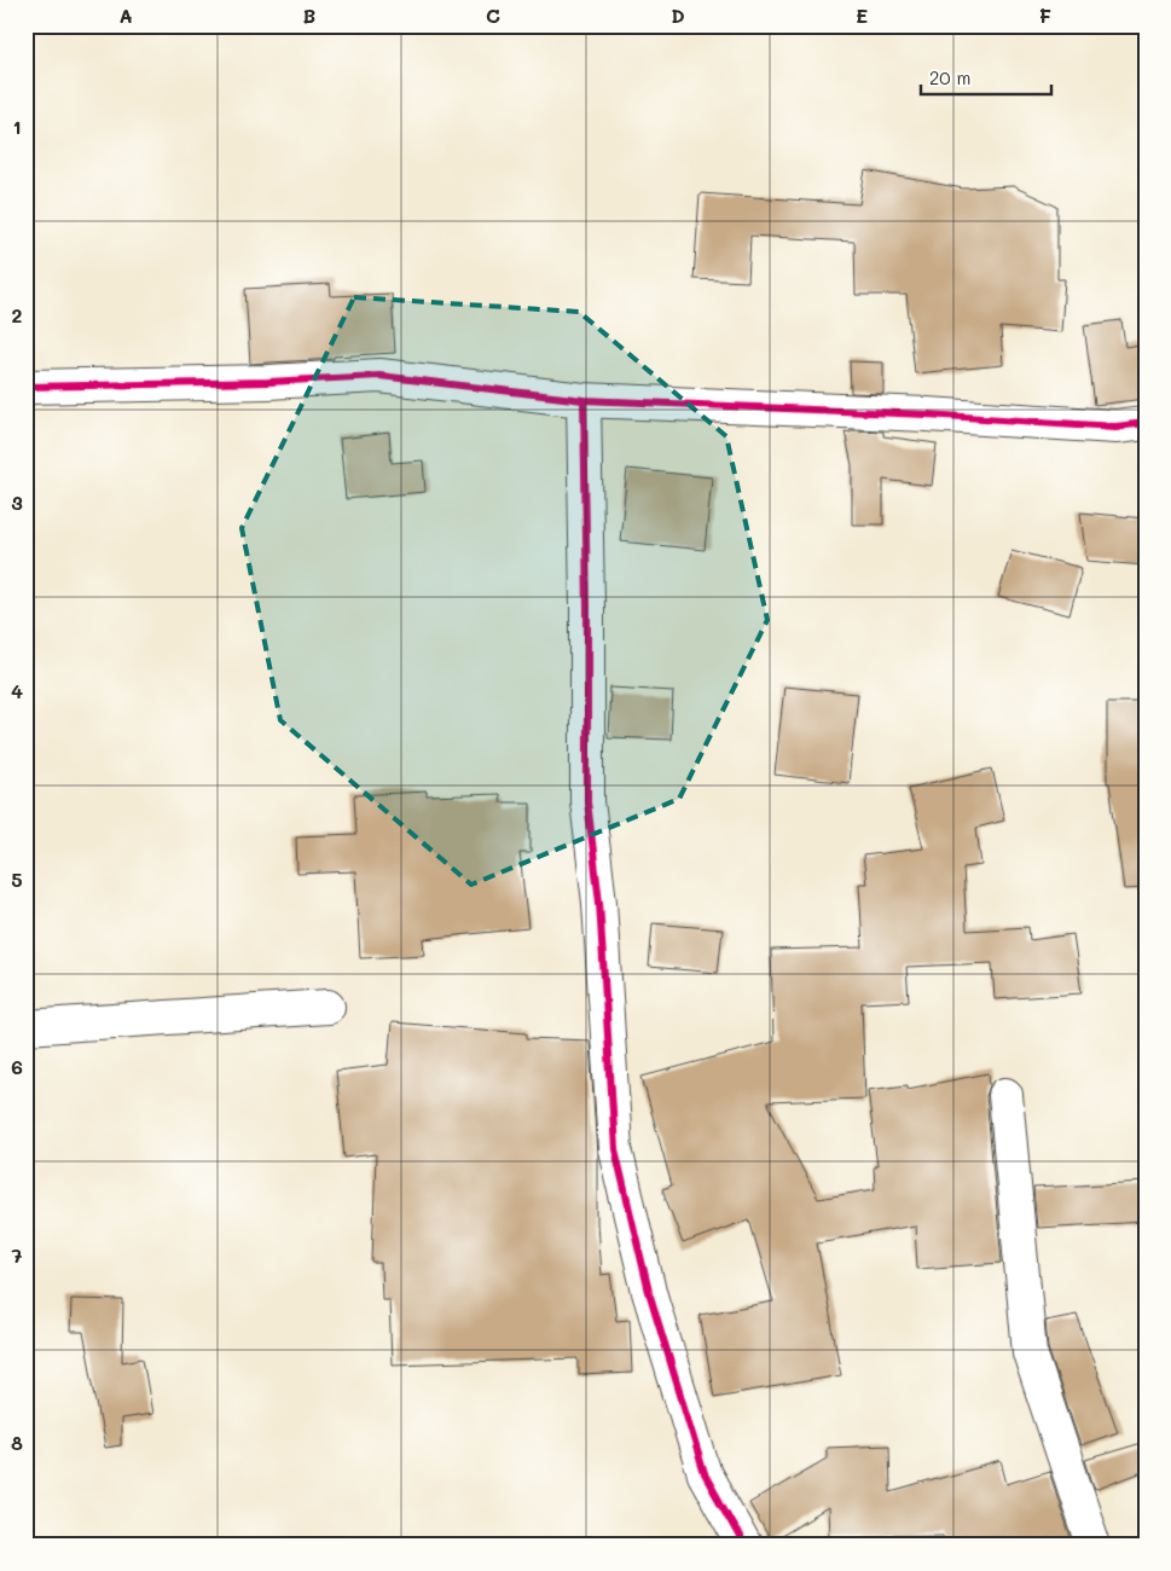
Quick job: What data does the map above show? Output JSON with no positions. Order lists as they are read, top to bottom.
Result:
{
  "scale_bar": "20 m",
  "grid": {
    "columns": [
      "A",
      "B",
      "C",
      "D",
      "E",
      "F"
    ],
    "rows": [
      "1",
      "2",
      "3",
      "4",
      "5",
      "6",
      "7",
      "8"
    ]
  }
}
